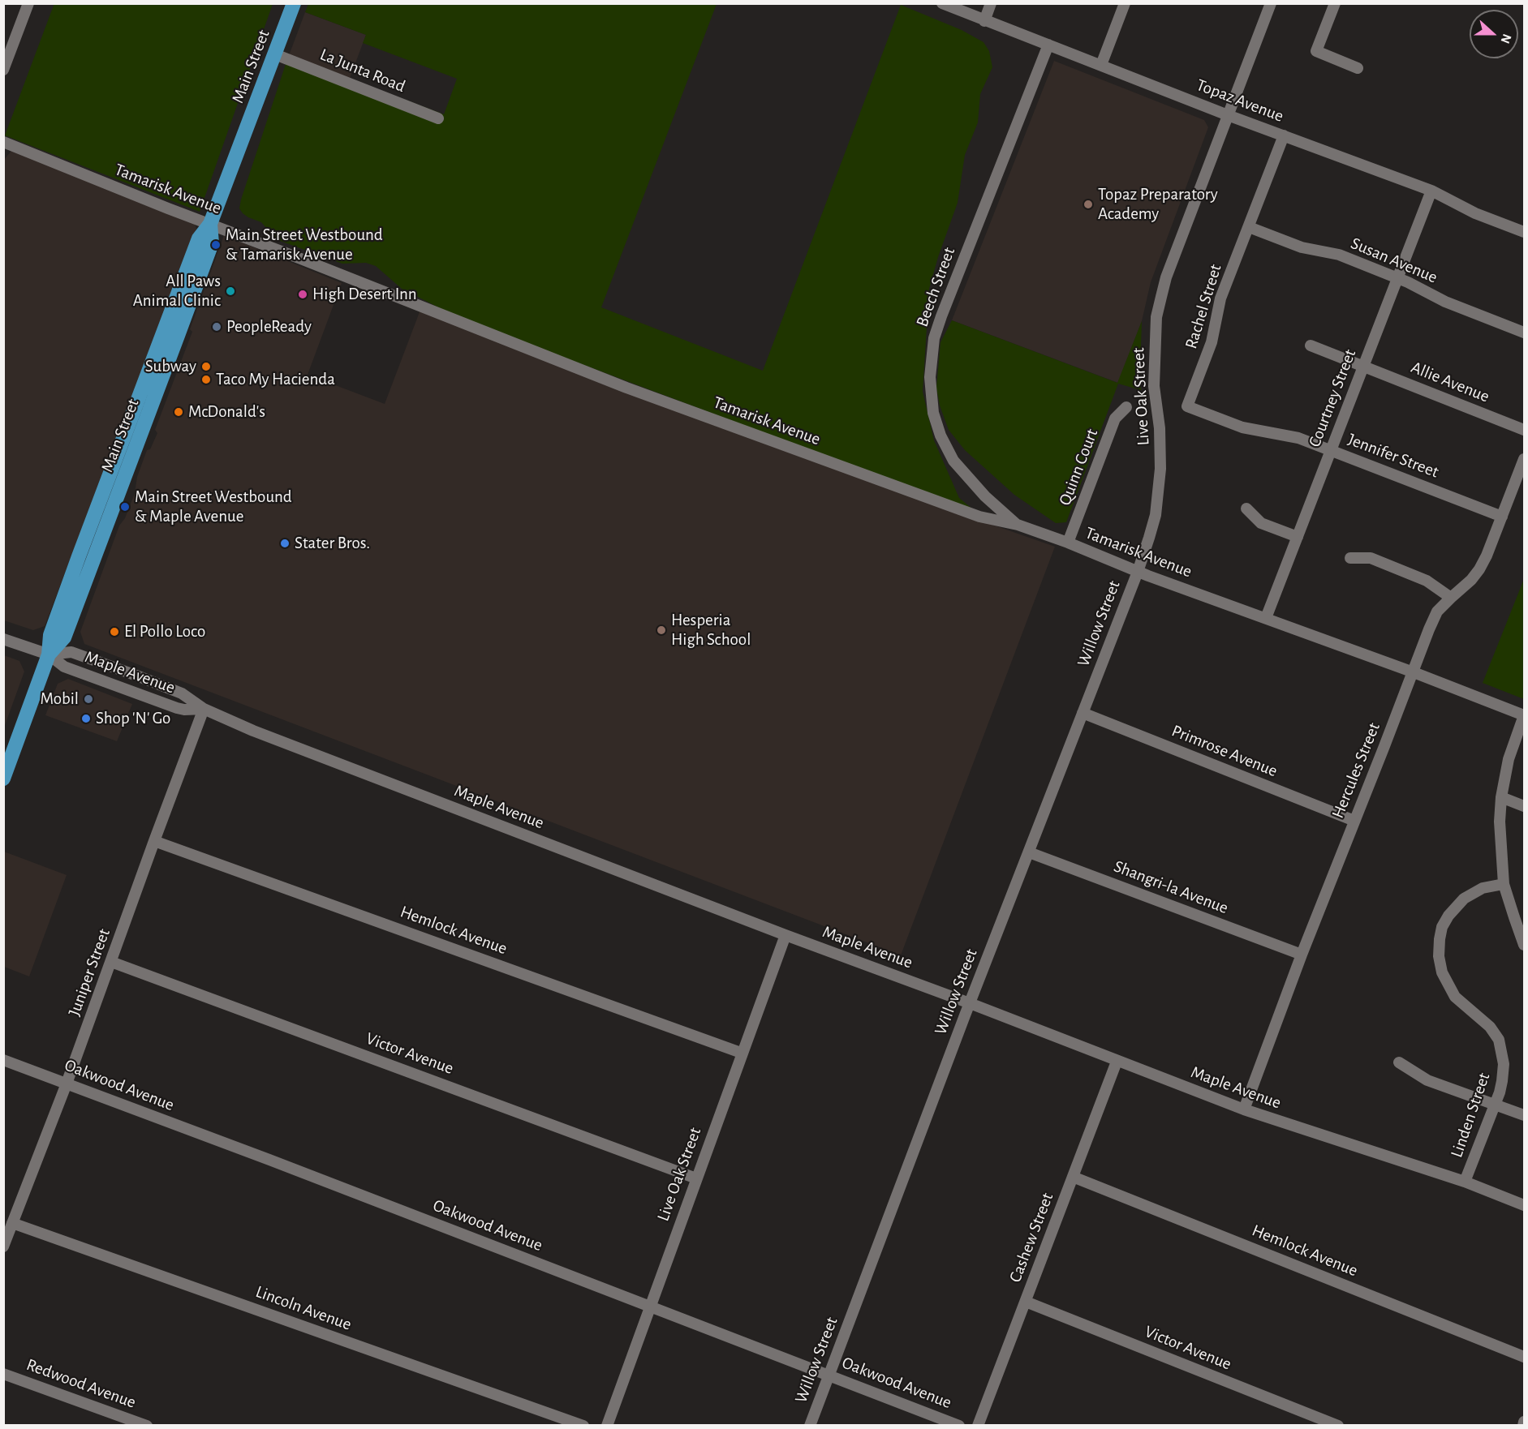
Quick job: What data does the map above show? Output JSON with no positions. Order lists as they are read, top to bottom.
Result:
{
  "streets": {
    "main road": ["Main Street"],
    "street": [
      "La Junta Road",
      "Topaz Avenue",
      "Tamarisk Avenue",
      "Susan Avenue",
      "Beech Street",
      "Rachel Street",
      "Allie Avenue",
      "Live Oak Street",
      "Courtney Street",
      "Jennifer Street",
      "Quinn Court",
      "Willow Street",
      "Maple Avenue",
      "Primrose Avenue",
      "Hercules Street",
      "Shangri-la Avenue",
      "Hemlock Avenue",
      "Juniper Street",
      "Victor Avenue",
      "Oakwood Avenue",
      "Linden Street",
      "Cashew Street",
      "Lincoln Avenue",
      "Redwood Avenue"
    ]
  },
  "crossings": [
    ["Main Street", "La Junta Road"],
    ["Main Street", "Tamarisk Avenue"],
    ["Main Street", "Maple Avenue"],
    ["Topaz Avenue", "Beech Street"],
    ["Topaz Avenue", "Rachel Street"],
    ["Topaz Avenue", "Live Oak Street"],
    ["Topaz Avenue", "Courtney Street"],
    ["Tamarisk Avenue", "Beech Street"],
    ["Tamarisk Avenue", "Live Oak Street"],
    ["Tamarisk Avenue", "Courtney Street"],
    ["Tamarisk Avenue", "Quinn Court"],
    ["Tamarisk Avenue", "Willow Street"],
    ["Tamarisk Avenue", "Hercules Street"],
    ["Susan Avenue", "Rachel Street"],
    ["Susan Avenue", "Courtney Street"],
    ["Rachel Street", "Jennifer Street"],
    ["Allie Avenue", "Courtney Street"],
    ["Live Oak Street", "Willow Street"],
    ["Live Oak Street", "Maple Avenue"],
    ["Live Oak Street", "Hemlock Avenue"],
    ["Live Oak Street", "Victor Avenue"],
    ["Live Oak Street", "Oakwood Avenue"],
    ["Courtney Street", "Jennifer Street"],
    ["Jennifer Street", "Hercules Street"],
    ["Willow Street", "Maple Avenue"],
    ["Willow Street", "Primrose Avenue"],
    ["Willow Street", "Shangri-la Avenue"],
    ["Willow Street", "Oakwood Avenue"],
    ["Maple Avenue", "Hercules Street"],
    ["Maple Avenue", "Juniper Street"],
    ["Maple Avenue", "Linden Street"],
    ["Maple Avenue", "Cashew Street"],
    ["Primrose Avenue", "Hercules Street"],
    ["Hercules Street", "Shangri-la Avenue"],
    ["Hemlock Avenue", "Juniper Street"],
    ["Hemlock Avenue", "Cashew Street"],
    ["Juniper Street", "Victor Avenue"],
    ["Juniper Street", "Oakwood Avenue"],
    ["Juniper Street", "Lincoln Avenue"],
    ["Victor Avenue", "Cashew Street"]
  ],
  "places": [
    "Topaz Preparatory Academy",
    "Main Street Westbound & Tamarisk Avenue",
    "All Paws Animal Clinic",
    "High Desert Inn",
    "PeopleReady",
    "Subway",
    "Taco My Hacienda",
    "McDonald's",
    "Main Street Westbound & Maple Avenue",
    "Stater Bros.",
    "Hesperia High School",
    "El Pollo Loco",
    "Mobil",
    "Shop 'N' Go"
  ],
  "north": "right"
}
